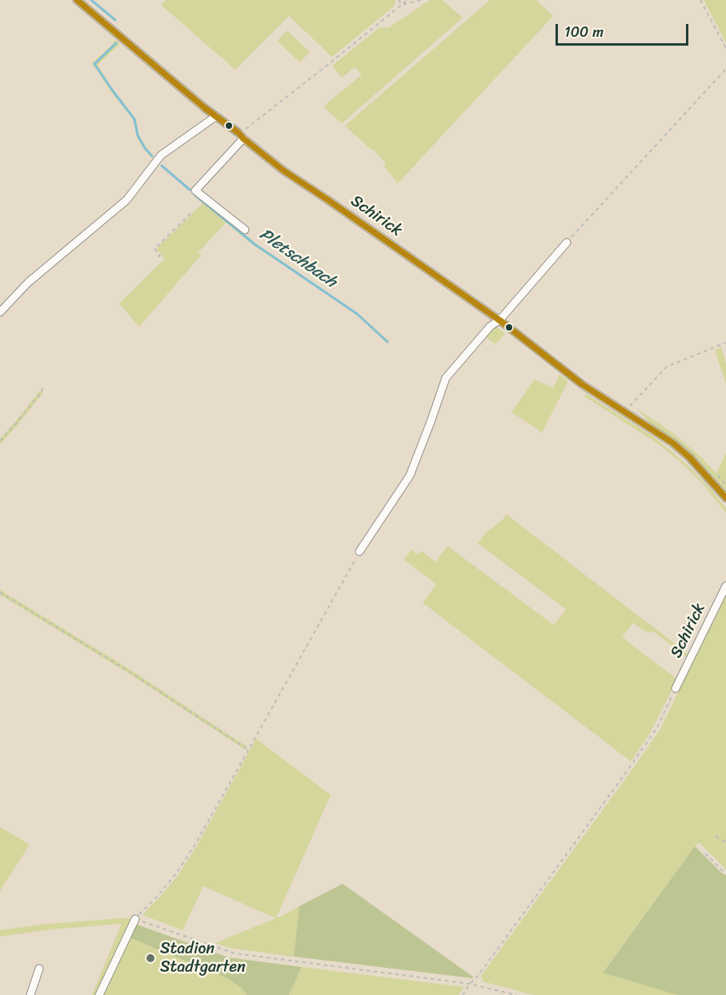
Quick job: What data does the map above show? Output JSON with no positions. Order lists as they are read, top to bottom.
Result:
{
  "streets": {
    "street": ["Schirick"]
  },
  "water": ["Pletschbach"],
  "places": ["Stadion Stadtgarten"],
  "scale_bar": "100 m"
}
